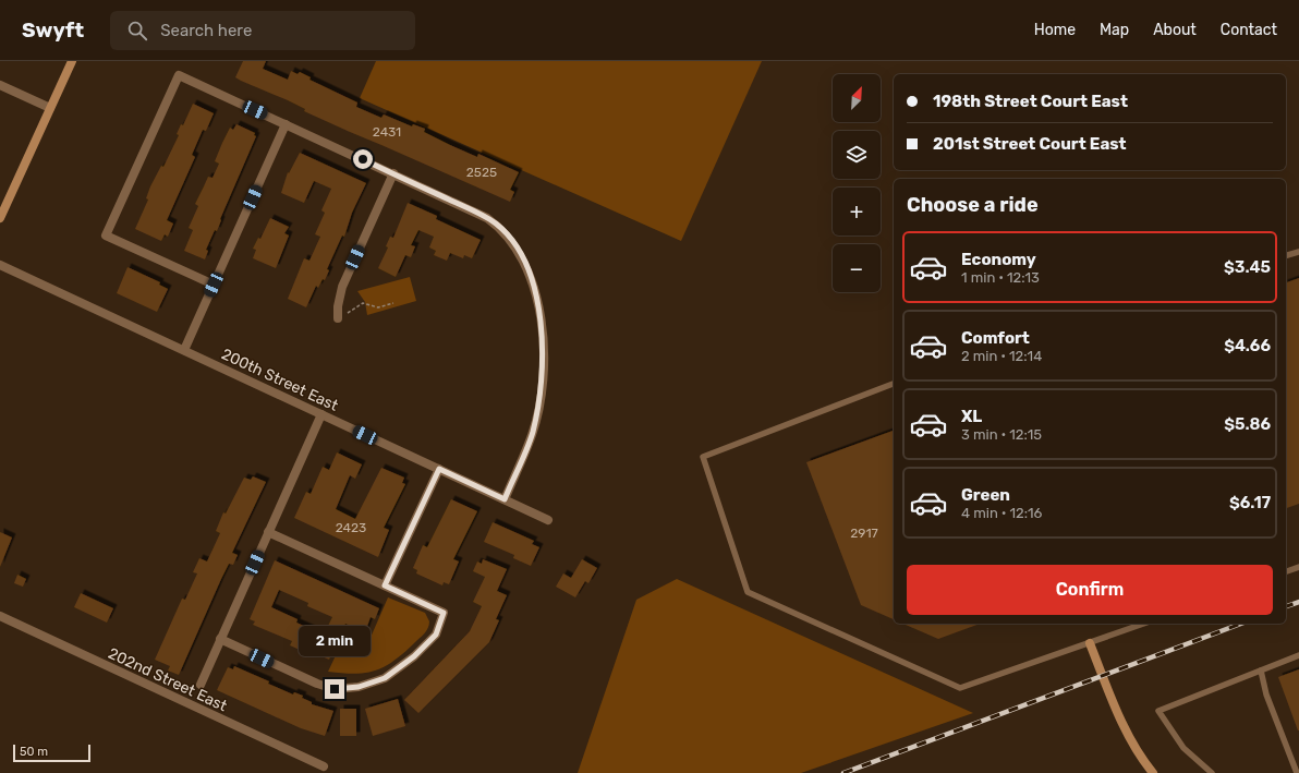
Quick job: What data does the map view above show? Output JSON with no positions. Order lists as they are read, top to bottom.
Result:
{
  "streets": {
    "street": ["200th Street East", "202nd Street East"]
  },
  "house_numbers": [
    "2431",
    "2525",
    "2423",
    "2917"
  ],
  "scale_bar": "50 m",
  "north": "top right",
  "page": {
    "header": "Swyft",
    "search": "Search here",
    "nav": [
      "Home",
      "Map",
      "About",
      "Contact"
    ],
    "map_buttons": ["+", "−"],
    "banner": ["198th Street Court East", "201st Street Court East"],
    "heading": "Choose a ride",
    "list": [
      {
        "name": "Economy",
        "note": "1 min · 12:13",
        "value": "$3.45"
      },
      {
        "name": "Comfort",
        "note": "2 min · 12:14",
        "value": "$4.66"
      },
      {
        "name": "XL",
        "note": "3 min · 12:15",
        "value": "$5.86"
      },
      {
        "name": "Green",
        "note": "4 min · 12:16",
        "value": "$6.17"
      }
    ],
    "buttons": "Confirm",
    "bubble": "2 min",
    "scale": "50 m"
  }
}
